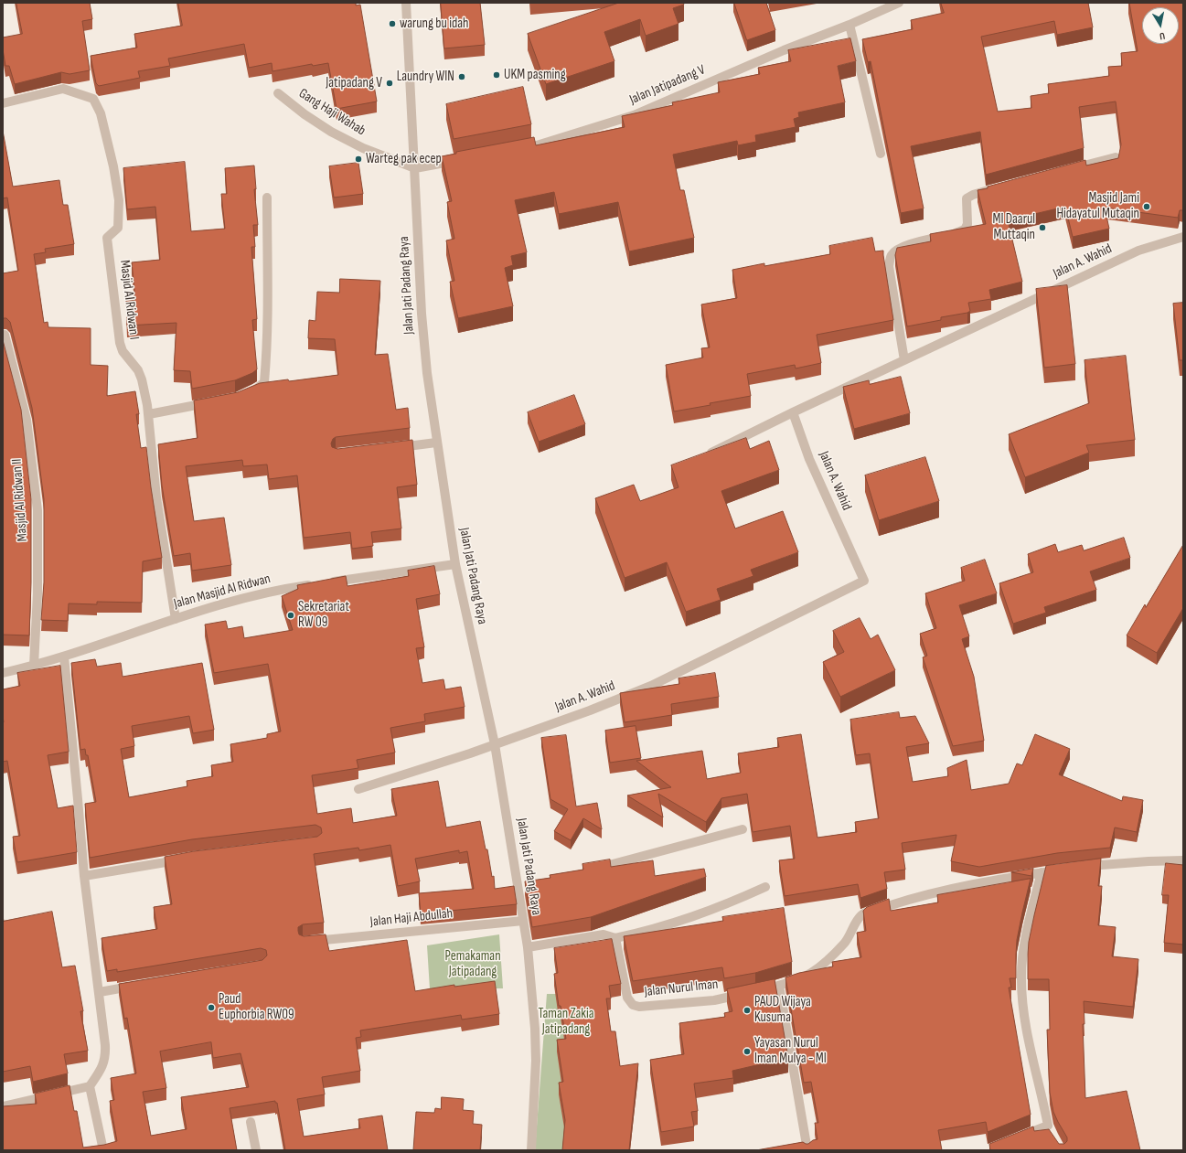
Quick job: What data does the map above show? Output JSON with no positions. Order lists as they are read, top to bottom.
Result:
{
  "streets": {
    "street": [
      "Jalan Jatipadang V",
      "Gang Haji Wahab",
      "Jalan A. Wahid",
      "Jalan Jati Padang Raya",
      "Masjid Al Ridwan I",
      "Masjid Al Ridwan II",
      "Jalan Masjid Al Ridwan",
      "Jalan Haji Abdullah",
      "Jalan Nurul Iman"
    ]
  },
  "crossings": [
    ["Gang Haji Wahab", "Jalan Jati Padang Raya"],
    ["Jalan A. Wahid", "Jalan Jati Padang Raya"],
    ["Jalan Jati Padang Raya", "Jalan Masjid Al Ridwan"],
    ["Jalan Jati Padang Raya", "Jalan Haji Abdullah"],
    ["Masjid Al Ridwan I", "Jalan Masjid Al Ridwan"],
    ["Masjid Al Ridwan II", "Jalan Masjid Al Ridwan"]
  ],
  "parks": ["Pemakaman Jatipadang", "Taman Zakia Jatipadang"],
  "places": [
    "warung bu idah",
    "UKM pasming",
    "Laundry WIN",
    "Jatipadang V",
    "Warteg pak ecep",
    "Masjid Jami Hidayatul Mutaqin",
    "MI Daarul Muttaqin",
    "Sekretariat RW 09",
    "Paud Euphorbia RW09",
    "PAUD Wijaya Kusuma",
    "Yayasan Nurul Iman Mulya - MI"
  ],
  "north": "bottom"
}
